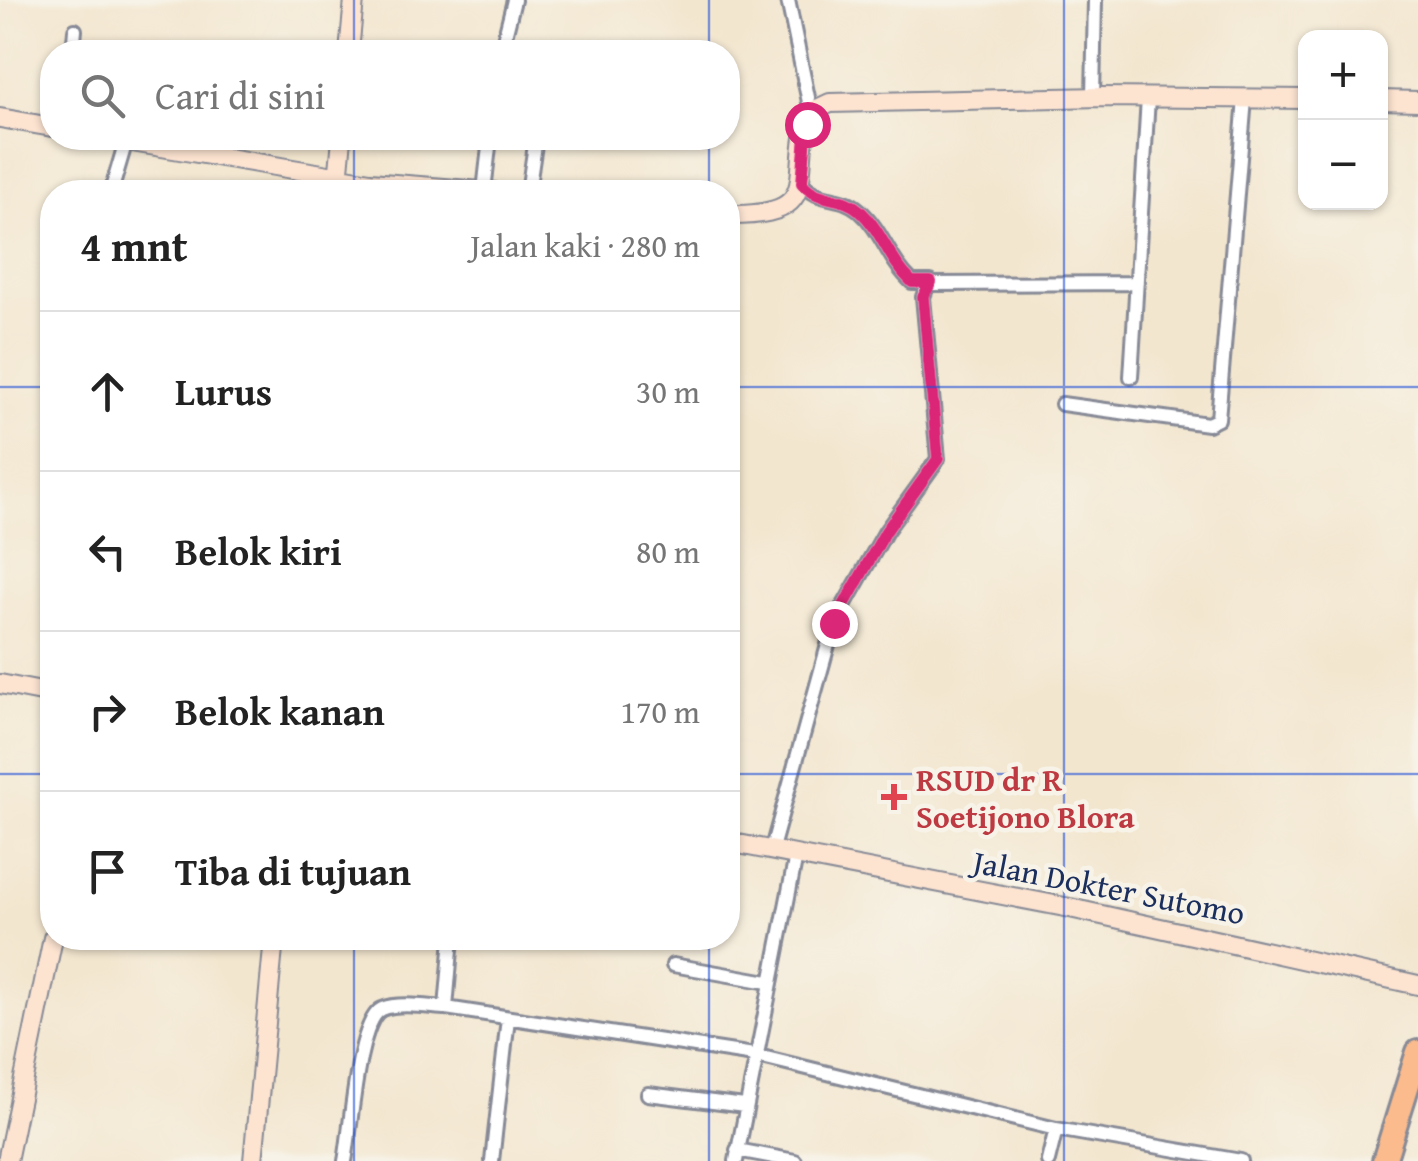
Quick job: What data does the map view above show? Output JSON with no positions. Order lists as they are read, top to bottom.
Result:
{
  "streets": {
    "main road": ["Jalan Dokter Sutomo"]
  },
  "places": {
    "health": ["RSUD dr R Soetijono Blora"]
  },
  "page": {
    "map_buttons": ["+", "−"],
    "search": "Cari di sini",
    "heading": ["4 mnt", "Jalan kaki · 280 m"],
    "list": [
      ["Lurus", "30 m"],
      ["Belok kiri", "80 m"],
      ["Belok kanan", "170 m"],
      "Tiba di tujuan"
    ]
  }
}
